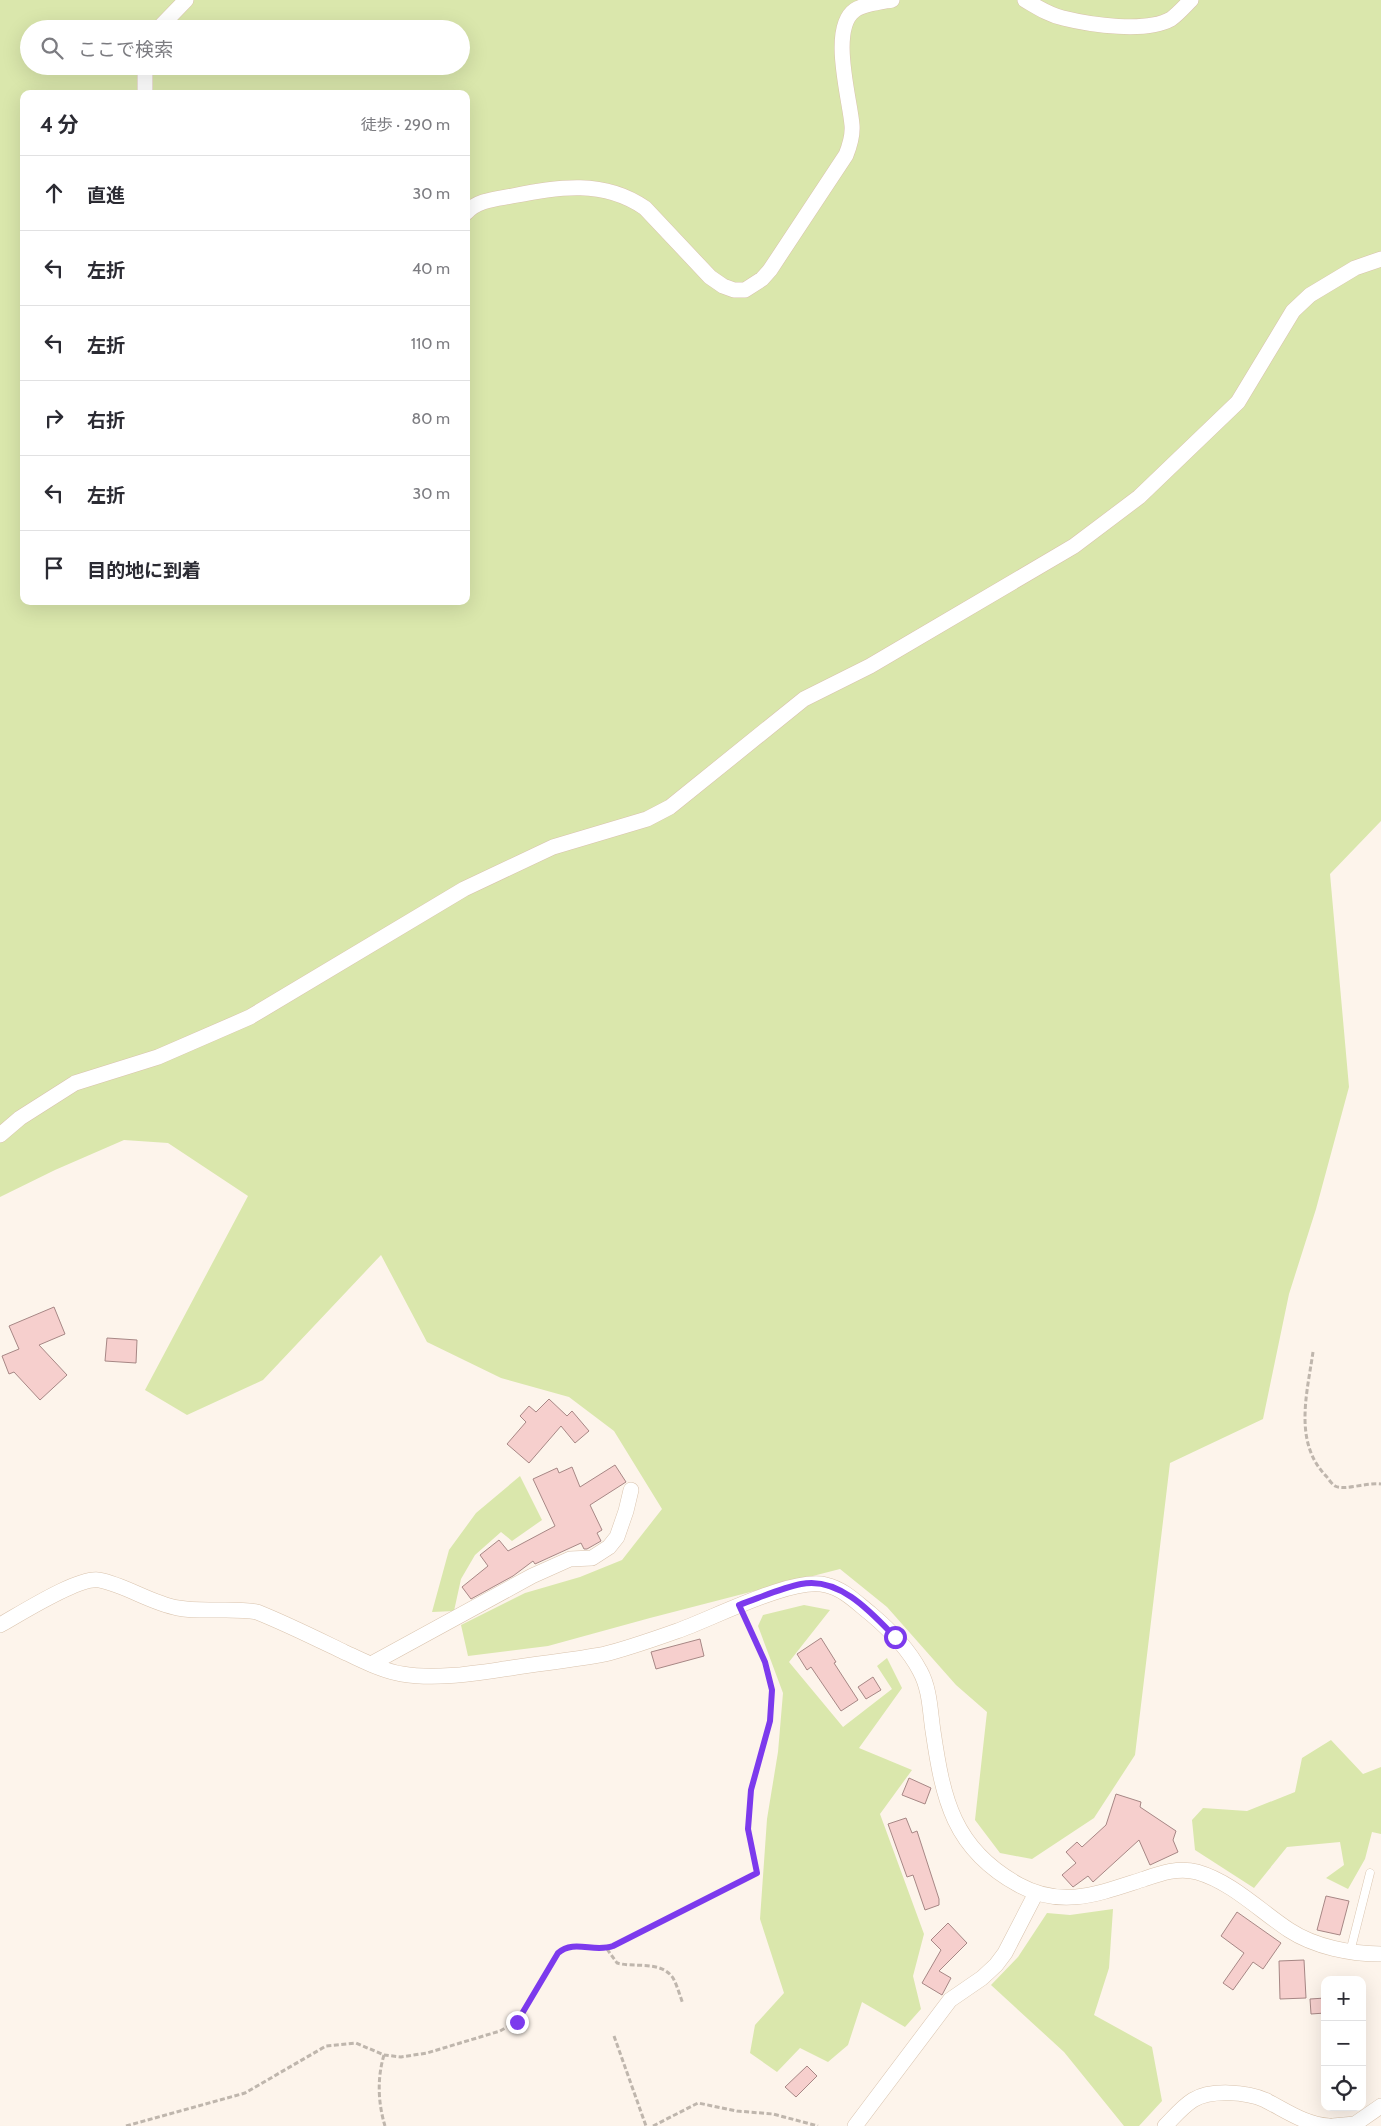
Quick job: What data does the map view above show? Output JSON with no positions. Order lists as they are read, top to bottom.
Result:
{
  "page": {
    "search": "ここで検索",
    "heading": ["4 分", "徒歩 · 290 m"],
    "list": [
      ["直進", "30 m"],
      ["左折", "40 m"],
      ["左折", "110 m"],
      ["右折", "80 m"],
      ["左折", "30 m"],
      "目的地に到着"
    ],
    "map_buttons": ["+", "−"]
  }
}
